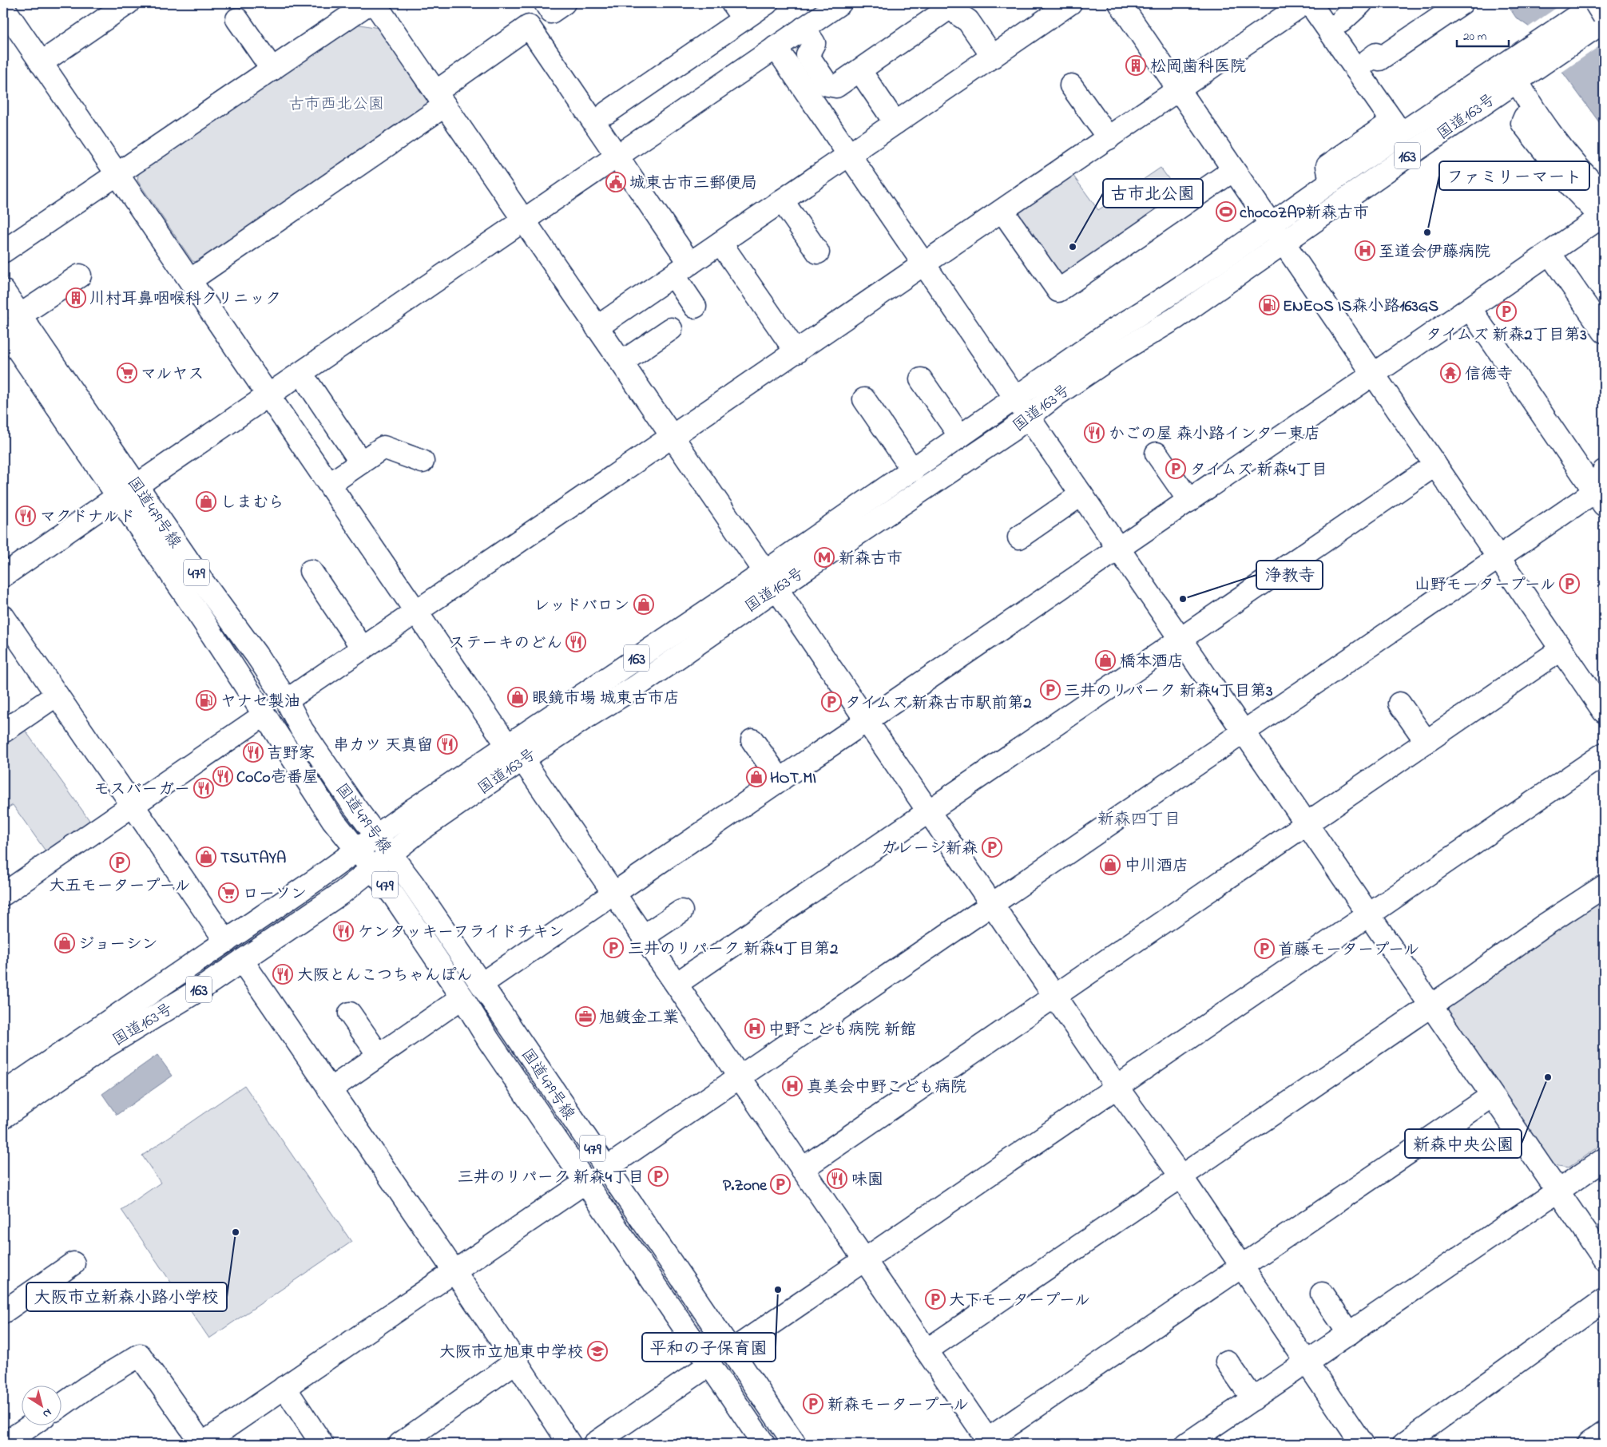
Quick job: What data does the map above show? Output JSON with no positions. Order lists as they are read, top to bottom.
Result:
{
  "streets": {
    "main road": [
      "国道163号",
      "163",
      "国道479号線",
      "479"
    ]
  },
  "crossings": [
    ["国道163号", "国道479号線"]
  ],
  "districts": ["新森四丁目"],
  "parks": ["古市西北公園"],
  "places": {
    "building": ["松岡歯科医院", "川村耳鼻咽喉科クリニック"],
    "public building": ["城東古市三郵便局"],
    "sports": ["chocoZAP新森古市"],
    "other": [
      "ファミリーマート",
      "古市北公園",
      "浄教寺",
      "新森中央公園",
      "大阪市立新森小路小学校",
      "平和の子保育園"
    ],
    "hospital": ["至道会伊藤病院", "中野こども病院 新館", "真美会中野こども病院"],
    "fuel station": ["ENEOS IS森小路163GS", "ヤナセ製油"],
    "parking": [
      "タイムズ 新森2丁目第3",
      "タイムズ 新森4丁目",
      "山野モータープール",
      "三井のリパーク 新森4丁目第3",
      "タイムズ 新森古市駅前第2",
      "ガレージ新森",
      "大五モータープール",
      "三井のリパーク 新森4丁目第2",
      "首藤モータープール",
      "三井のリパーク 新森4丁目",
      "P.Zone",
      "大下モータープール",
      "新森モータープール"
    ],
    "supermarket": ["マルヤス", "ローソン"],
    "temple": ["信徳寺"],
    "restaurant": [
      "かごの屋 森小路インター東店",
      "マクドナルド",
      "ステーキのどん",
      "串カツ 天真留",
      "吉野家",
      "CoCo壱番屋",
      "モスバーガー",
      "ケンタッキーフライドチキン",
      "大阪とんこつちゃんぽん",
      "味園"
    ],
    "shop": [
      "しまむら",
      "レッドバロン",
      "橋本酒店",
      "眼鏡市場 城東古市店",
      "HOT MI",
      "TSUTAYA",
      "中川酒店",
      "ジョーシン"
    ],
    "metro station": ["新森古市"],
    "office": ["旭鍍金工業"],
    "school or university": ["大阪市立旭東中学校"]
  },
  "scale_bar": "20 m",
  "north": "bottom right"
}
